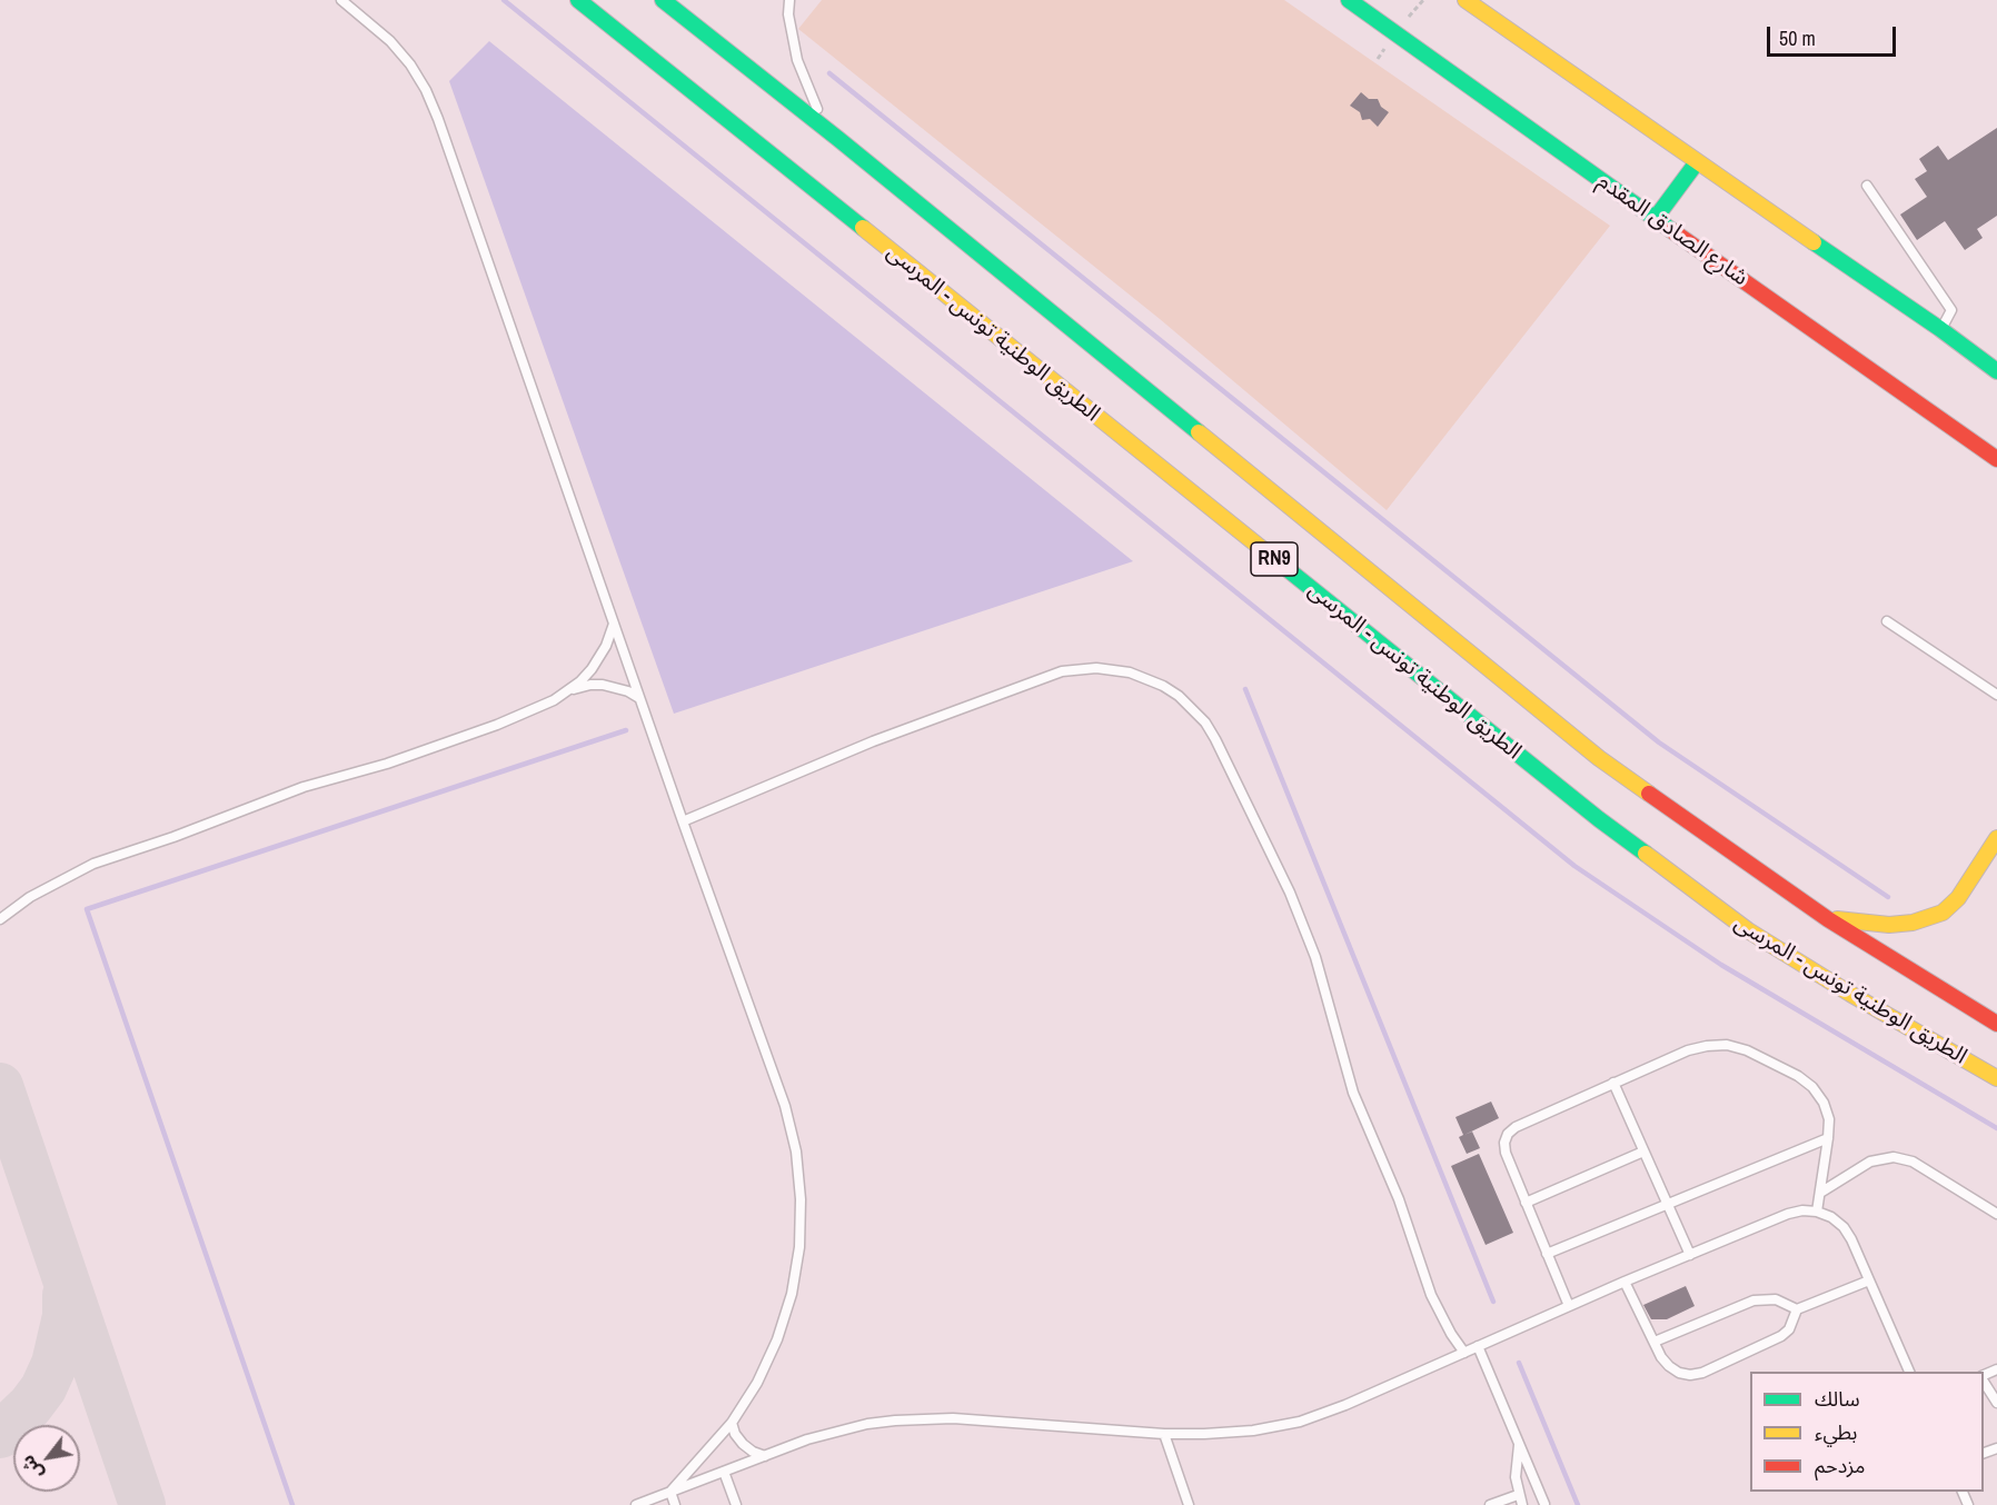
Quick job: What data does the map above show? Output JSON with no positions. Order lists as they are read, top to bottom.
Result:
{
  "streets": {
    "main road": ["شارع الصادق المقدم", "الطريق الوطنية تونس - المرسى", "RN9"]
  },
  "legend": ["سالك", "بطيء", "مزدحم"],
  "scale_bar": "50 m",
  "north": "bottom left"
}
